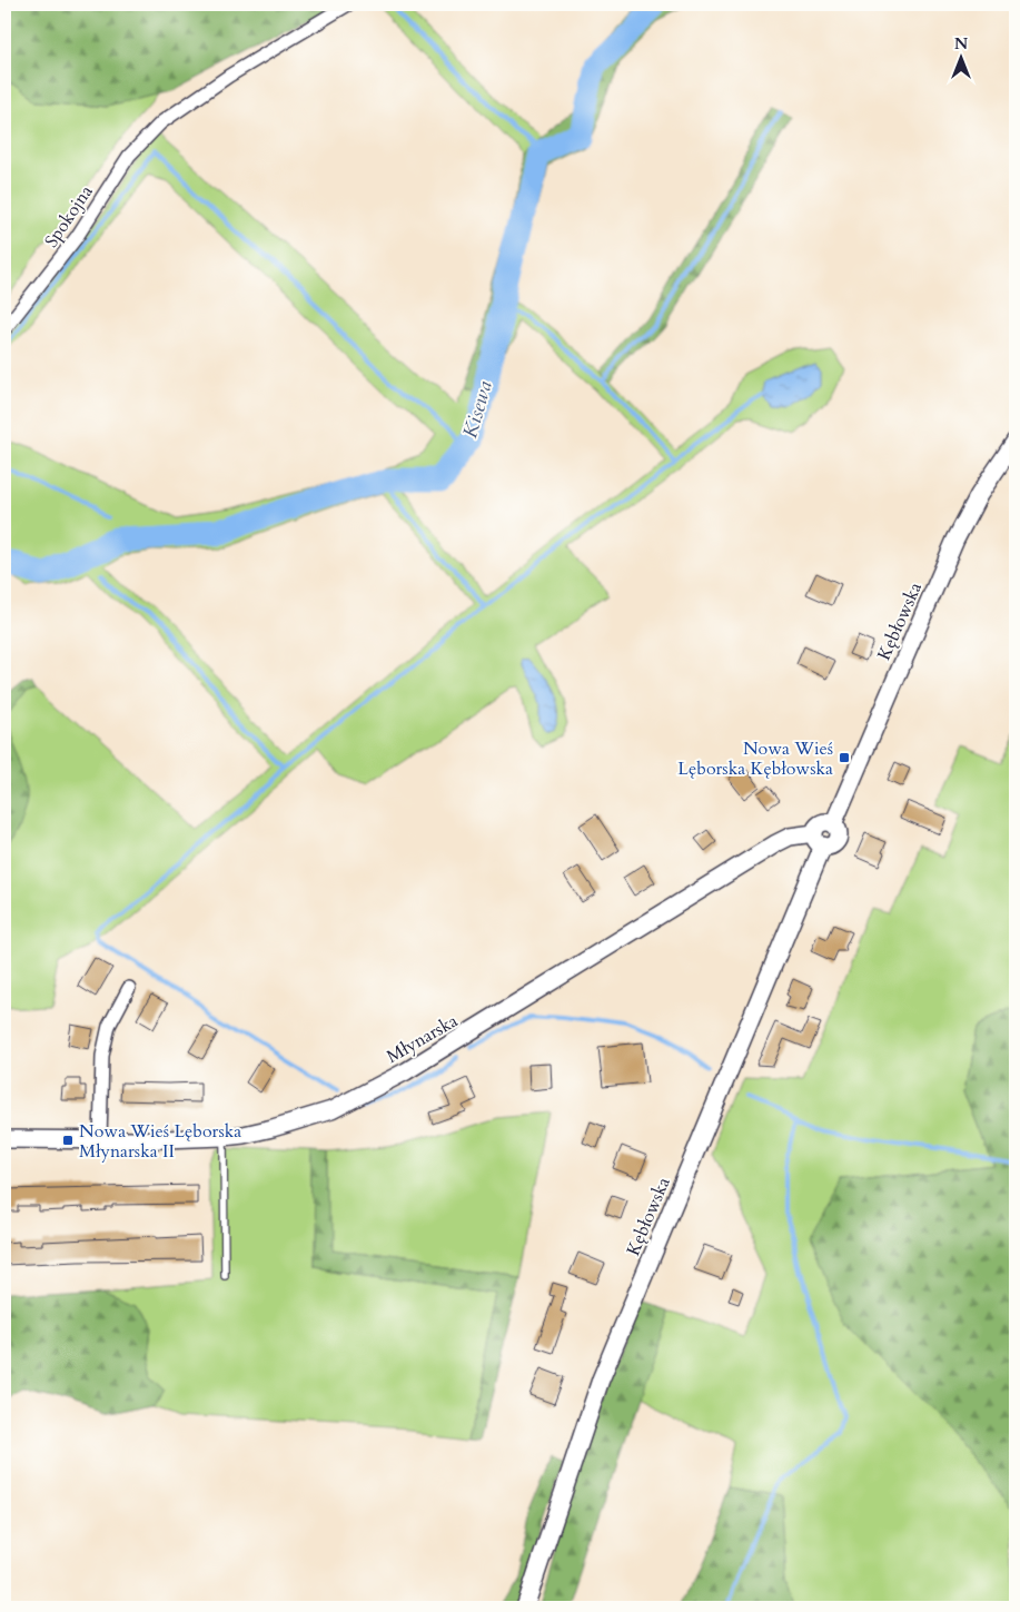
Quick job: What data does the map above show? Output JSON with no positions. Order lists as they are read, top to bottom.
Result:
{
  "streets": {
    "street": ["Spokojna", "Kębłowska", "Młynarska"]
  },
  "crossings": [
    ["Kębłowska", "Młynarska"]
  ],
  "water": ["Kisewa"],
  "places": {
    "transit": ["Nowa Wieś Lęborska Kębłowska", "Nowa Wieś Lęborska Młynarska II"]
  },
  "north": "top"
}
